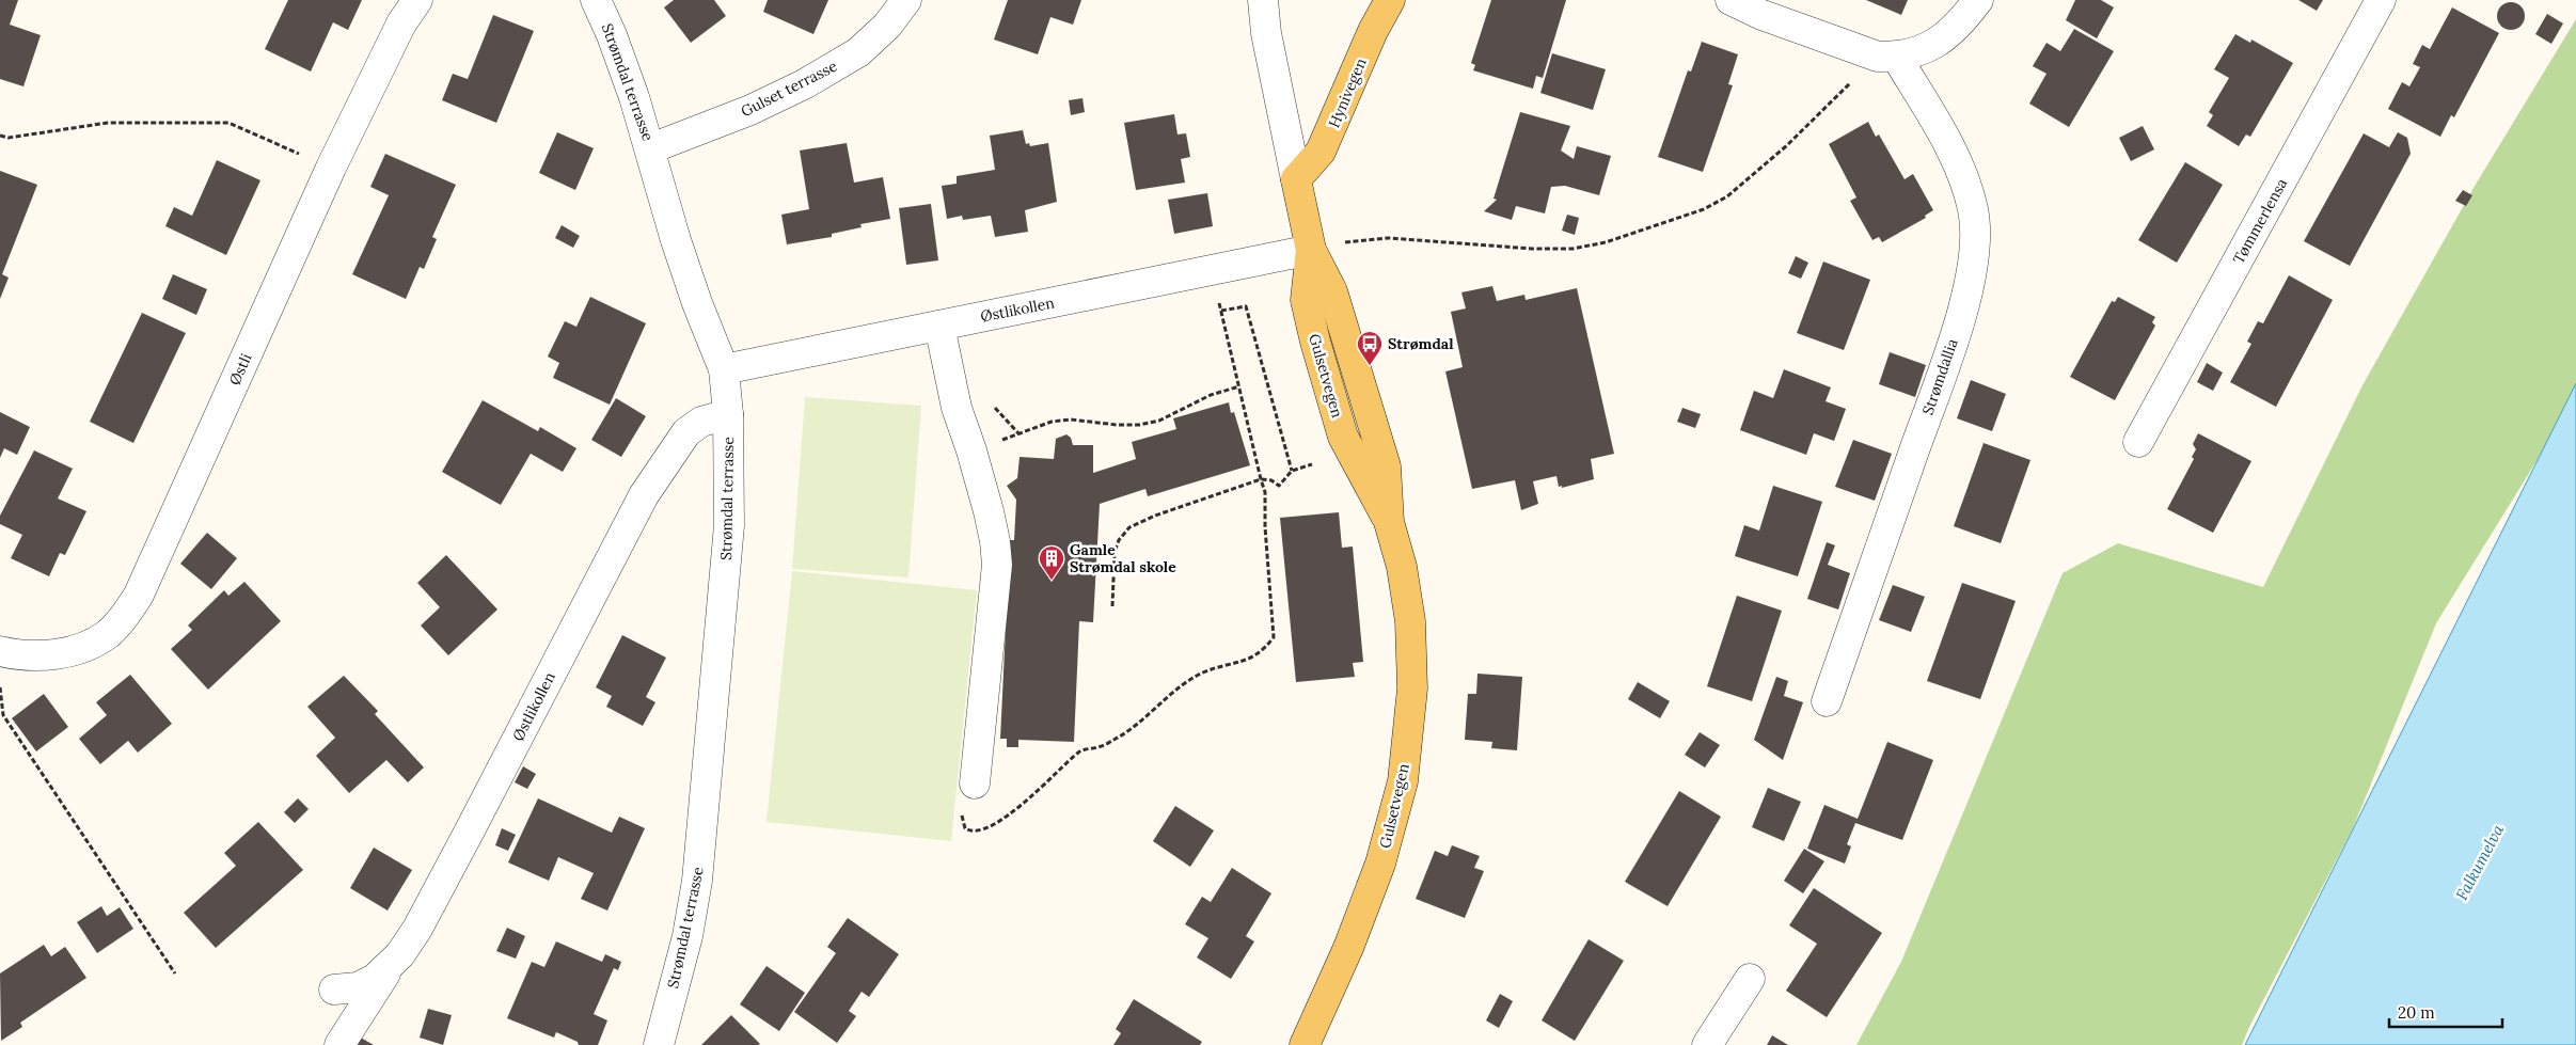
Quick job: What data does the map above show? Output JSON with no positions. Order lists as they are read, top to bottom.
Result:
{
  "streets": {
    "main road": ["Hynivegen", "Gulsetvegen"],
    "street": [
      "Strømdal terrasse",
      "Gulset terrasse",
      "Tømmerlensa",
      "Østlikollen",
      "Østli",
      "Strømdallia"
    ]
  },
  "crossings": [
    ["Strømdal terrasse", "Gulset terrasse"],
    ["Strømdal terrasse", "Østlikollen"],
    ["Hynivegen", "Gulsetvegen"],
    ["Østlikollen", "Gulsetvegen"]
  ],
  "water": ["Falkumelva"],
  "places": {
    "bus stop": ["Strømdal"],
    "building": ["Gamle Strømdal skole"]
  },
  "scale_bar": "20 m"
}
